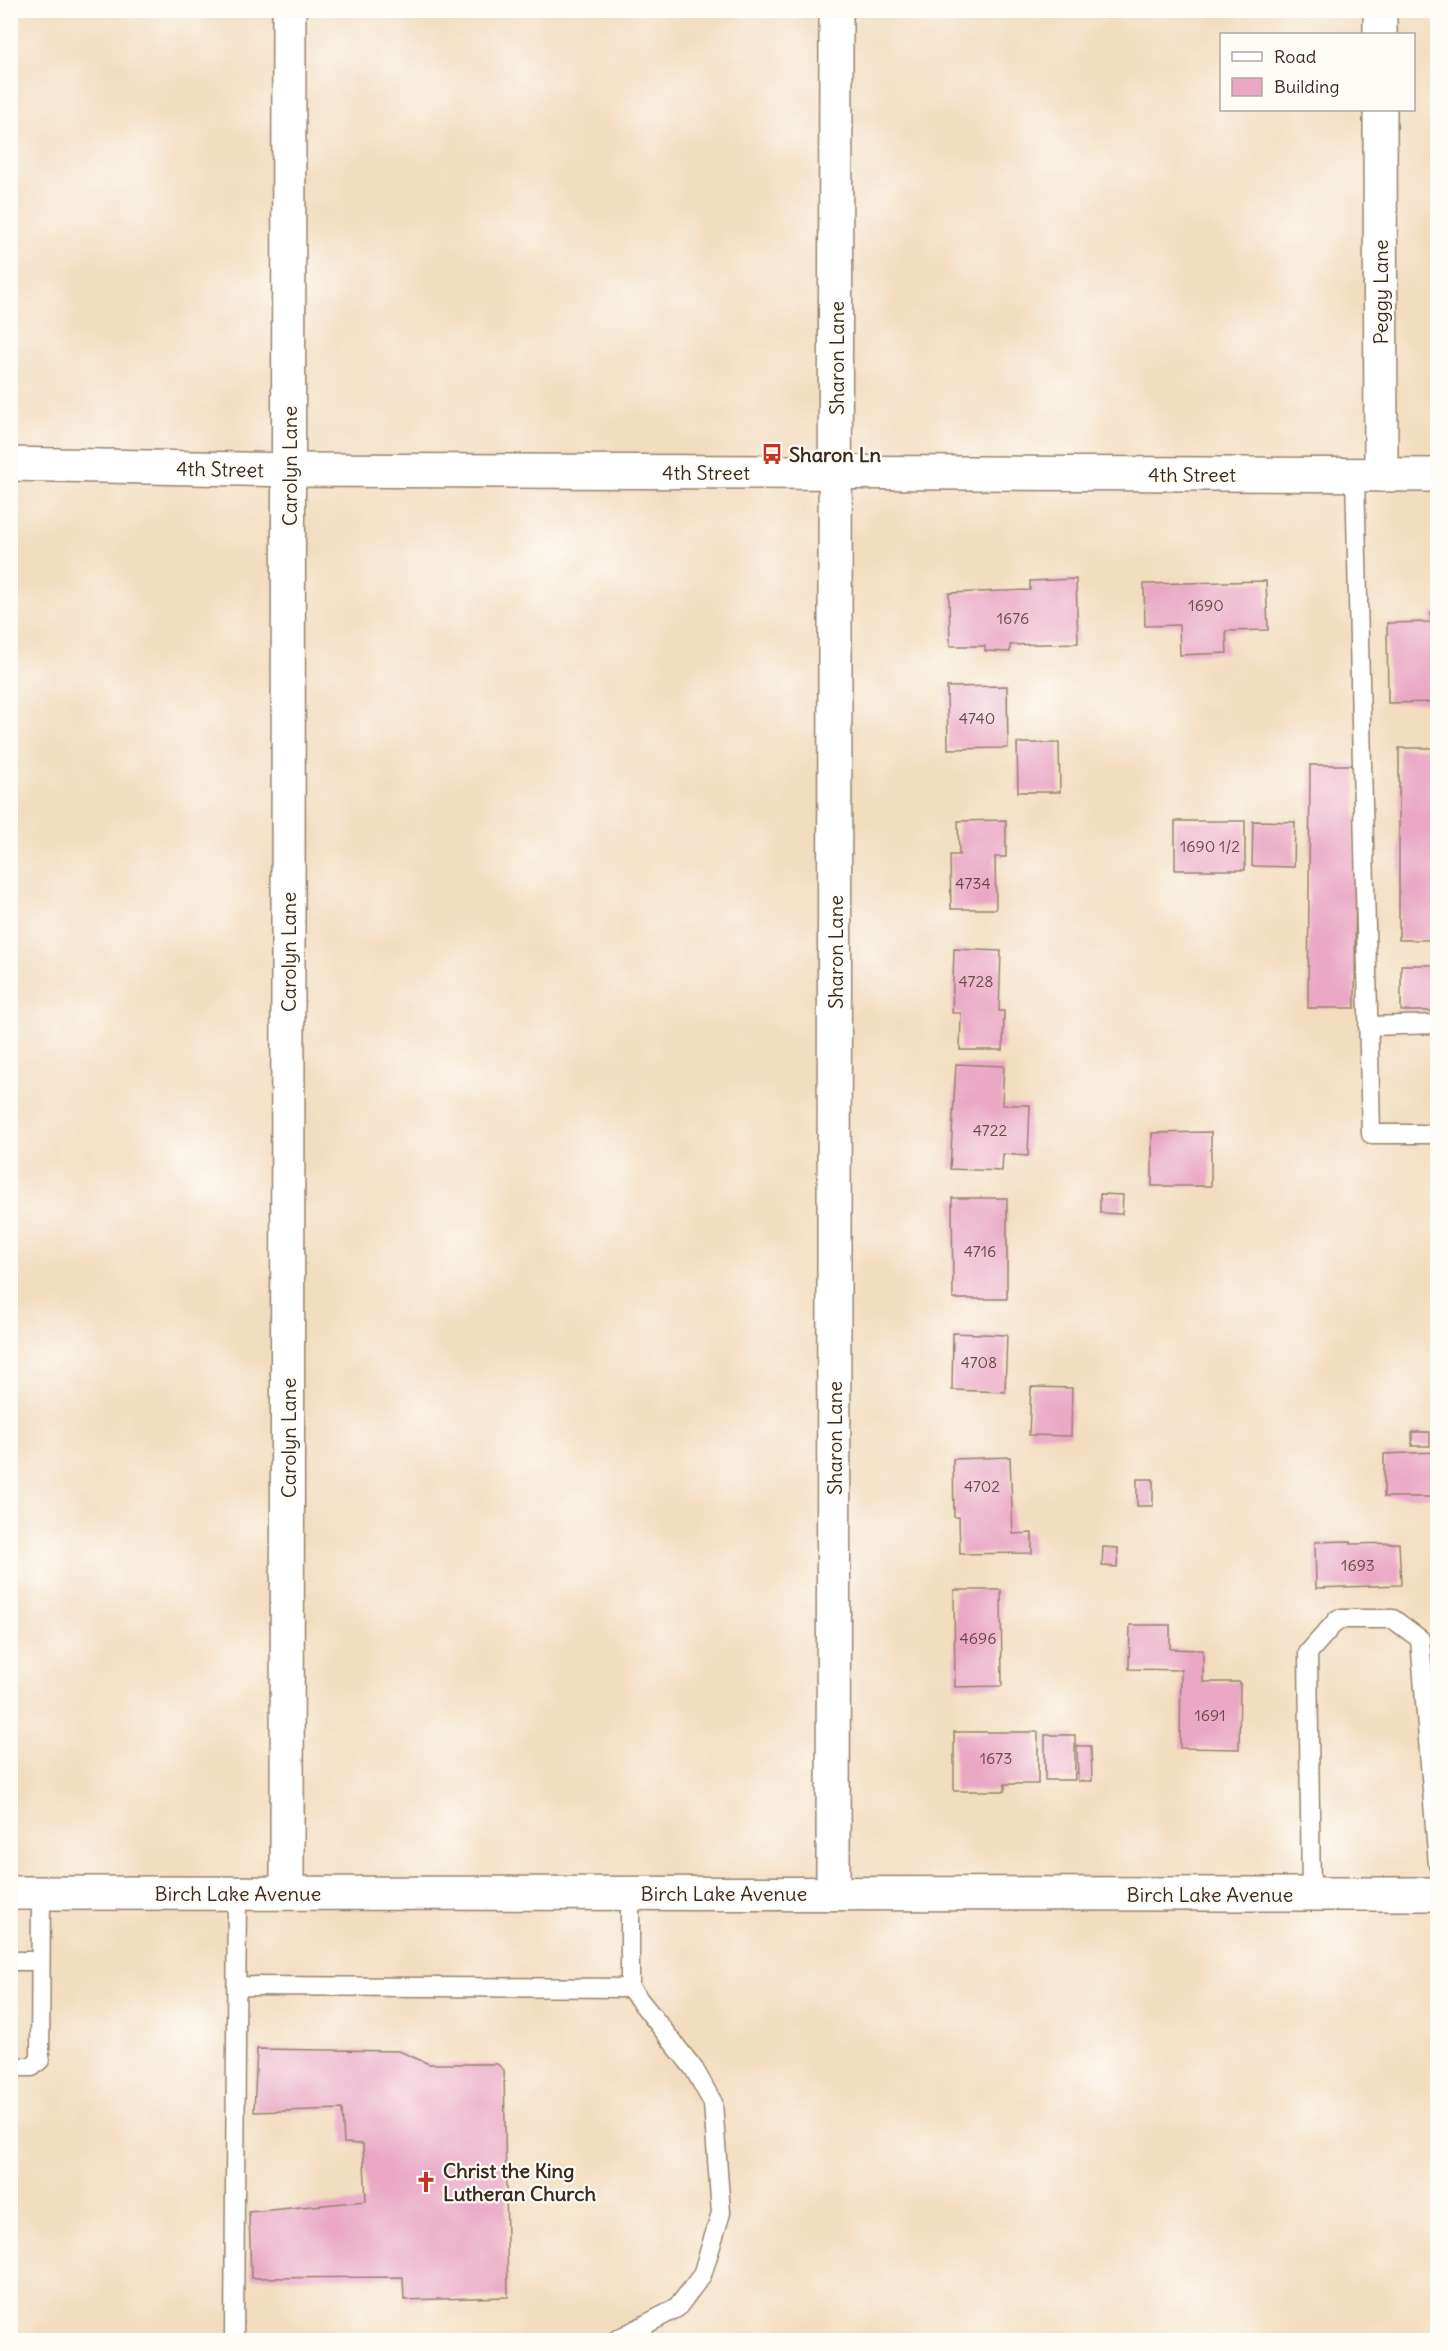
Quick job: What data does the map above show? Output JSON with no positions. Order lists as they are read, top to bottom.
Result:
{
  "streets": {
    "street": [
      "Peggy Lane",
      "Sharon Lane",
      "Carolyn Lane",
      "4th Street",
      "Birch Lake Avenue"
    ]
  },
  "crossings": [
    ["Peggy Lane", "4th Street"],
    ["Sharon Lane", "4th Street"],
    ["Sharon Lane", "Birch Lake Avenue"],
    ["Carolyn Lane", "4th Street"],
    ["Carolyn Lane", "Birch Lake Avenue"]
  ],
  "places": {
    "bus stop": ["Sharon Ln"],
    "church": ["Christ the King Lutheran Church"]
  },
  "house_numbers": [
    "1690",
    "1676",
    "4740",
    "1690 1/2",
    "4734",
    "4728",
    "4722",
    "4716",
    "4708",
    "4702",
    "1693",
    "4696",
    "1691",
    "1673"
  ],
  "legend": ["Road", "Building"]
}
